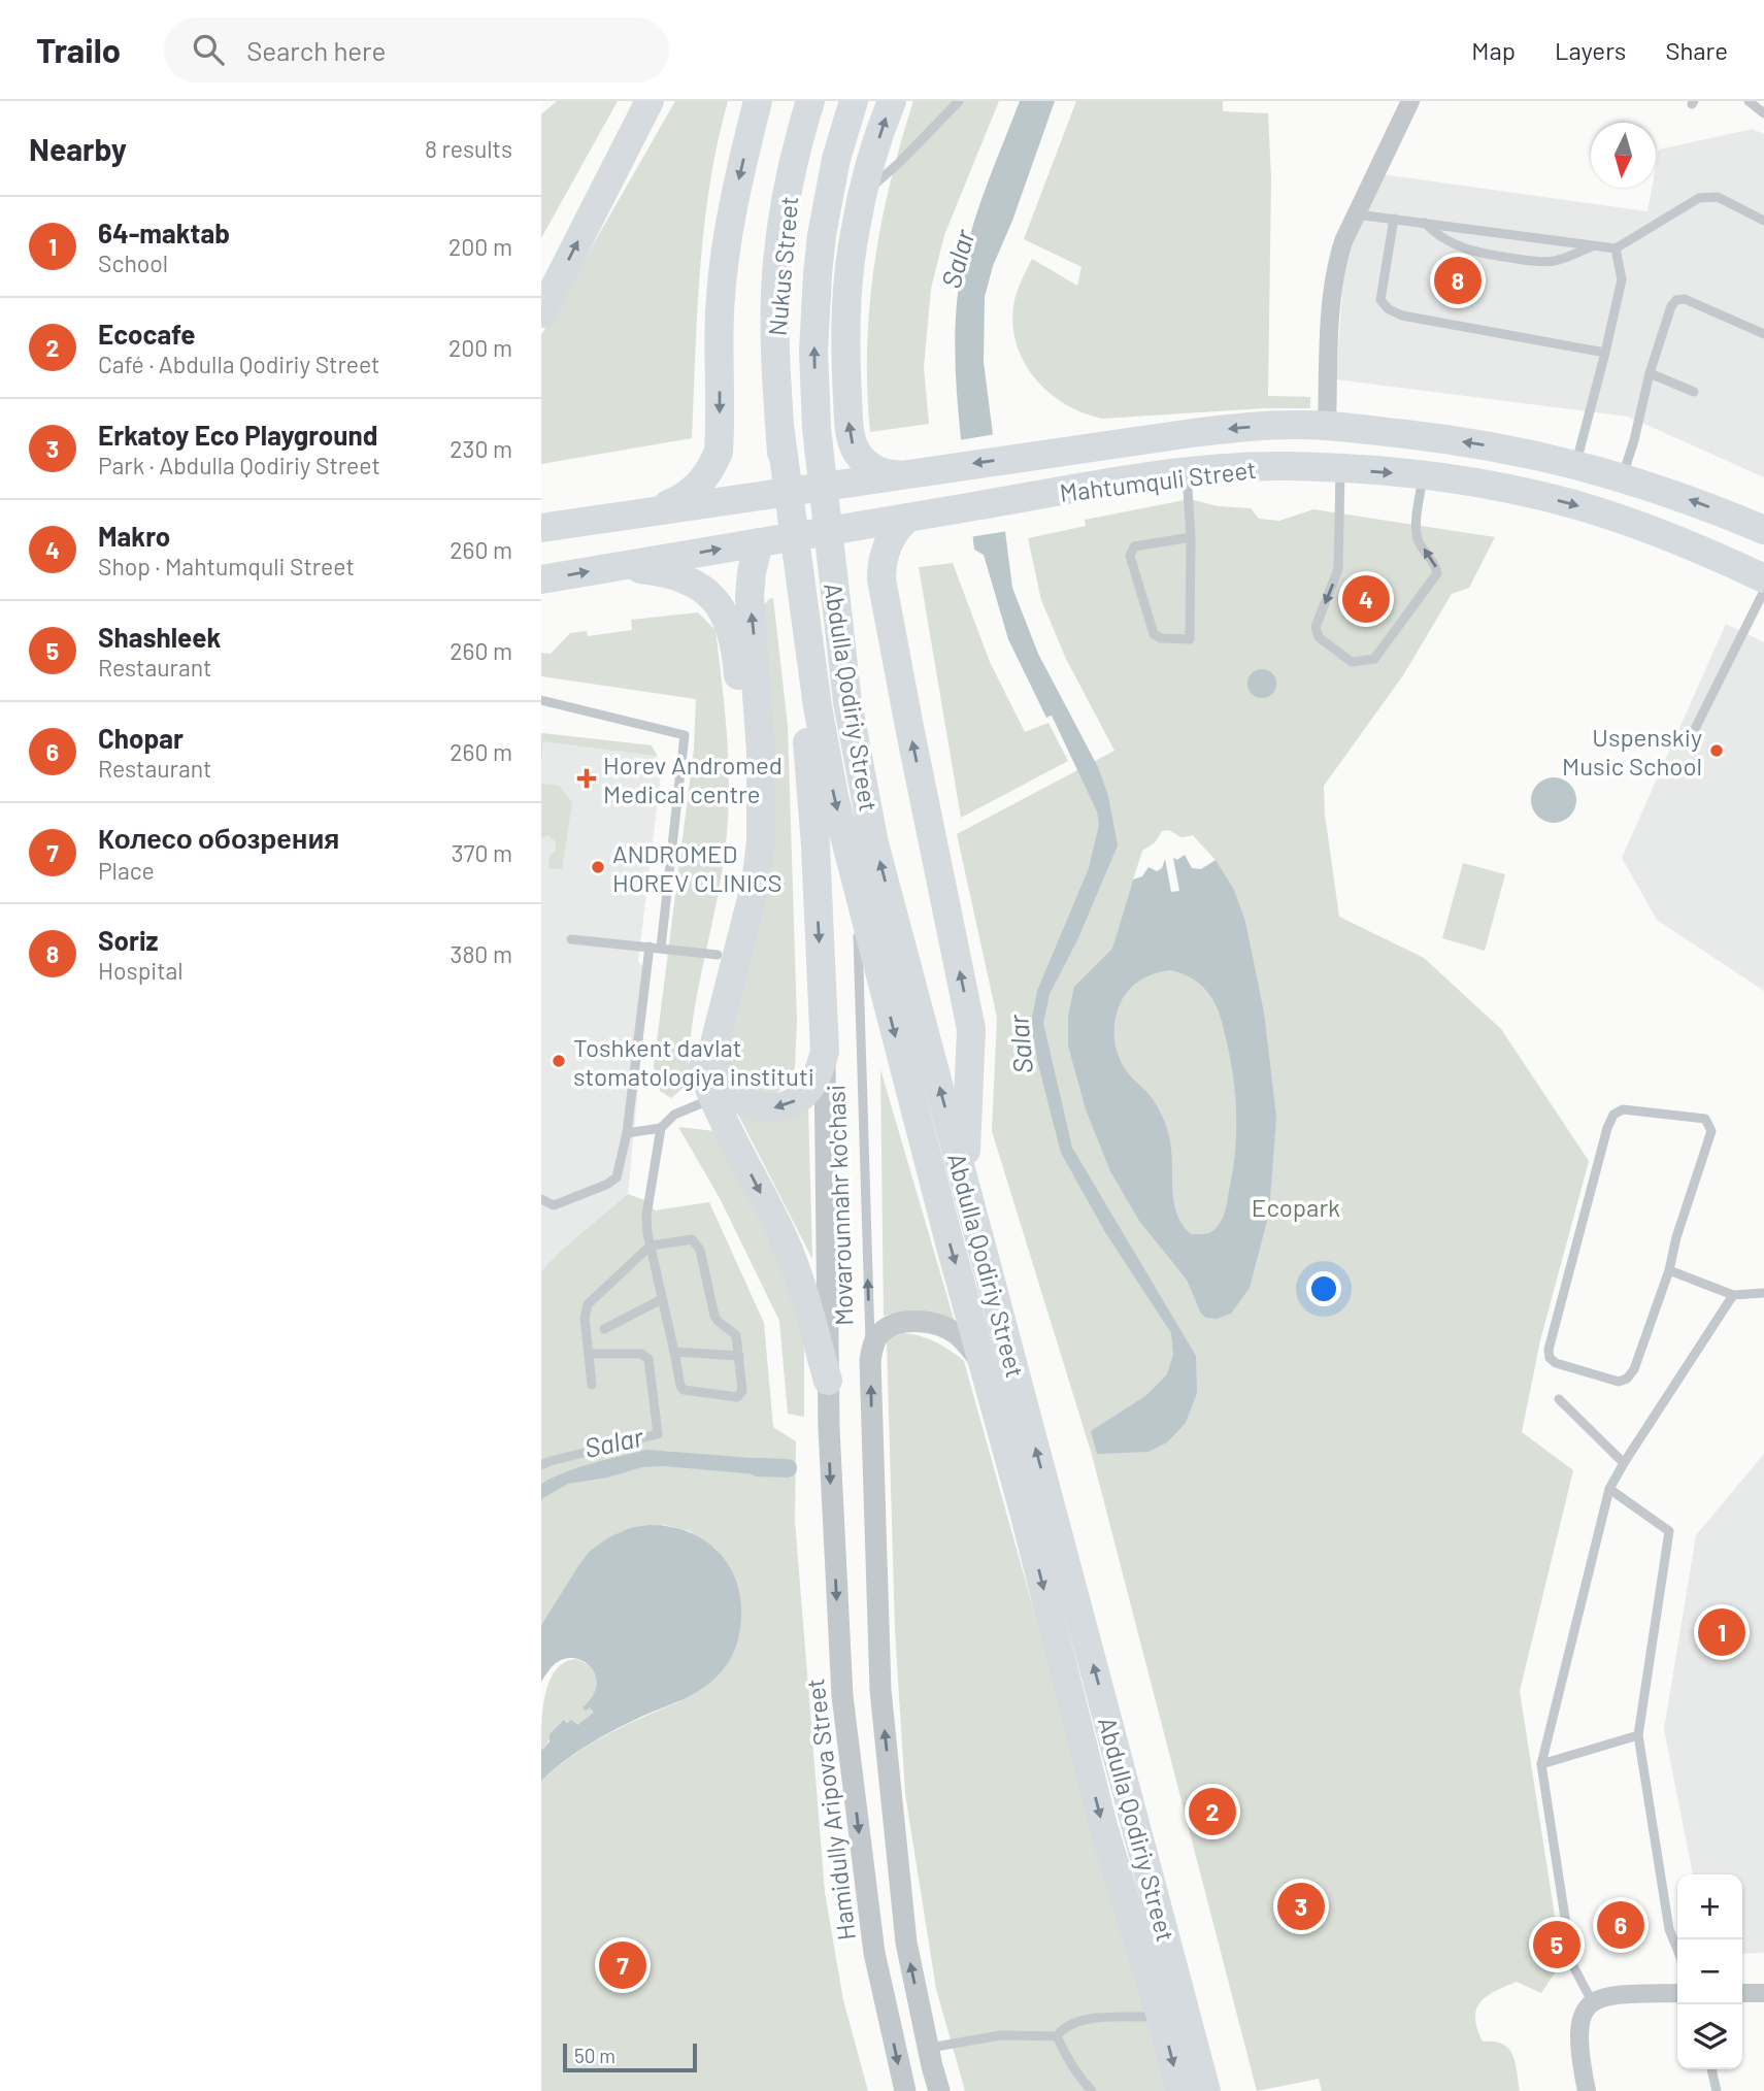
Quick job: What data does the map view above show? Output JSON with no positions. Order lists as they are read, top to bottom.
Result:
{
  "streets": {
    "main road": ["Nukus Street", "Mahtumquli Street", "Abdulla Qodiriy Street"],
    "street": ["Movarounnahr ko'chasi", "Hamidully Aripova Street"]
  },
  "crossings": [
    ["Nukus Street", "Abdulla Qodiriy Street"],
    ["Abdulla Qodiriy Street", "Movarounnahr ko'chasi"],
    ["Movarounnahr ko'chasi", "Hamidully Aripova Street"]
  ],
  "one_way": ["Hamidully Aripova Street"],
  "water": ["Salar"],
  "parks": ["Ecopark"],
  "places": {
    "other": ["Uspenskiy Music School", "ANDROMED HOREV CLINICS", "Toshkent davlat stomatologiya instituti"],
    "health": ["Horev Andromed Medical centre"]
  },
  "scale_bar": "50 m",
  "north": "bottom",
  "page": {
    "header": "Trailo",
    "search": "Search here",
    "nav": ["Map", "Layers", "Share"],
    "heading": ["Nearby", "8 results"],
    "list": [
      {
        "mark": "1",
        "name": "64-maktab",
        "note": "School",
        "value": "200 m"
      },
      {
        "mark": "2",
        "name": "Ecocafe",
        "note": "Café · Abdulla Qodiriy Street",
        "value": "200 m"
      },
      {
        "mark": "3",
        "name": "Erkatoy Eco Playground",
        "note": "Park · Abdulla Qodiriy Street",
        "value": "230 m"
      },
      {
        "mark": "4",
        "name": "Makro",
        "note": "Shop · Mahtumquli Street",
        "value": "260 m"
      },
      {
        "mark": "5",
        "name": "Shashleek",
        "note": "Restaurant",
        "value": "260 m"
      },
      {
        "mark": "6",
        "name": "Chopar",
        "note": "Restaurant",
        "value": "260 m"
      },
      {
        "mark": "7",
        "name": "Колесо обозрения",
        "note": "Place",
        "value": "370 m"
      },
      {
        "mark": "8",
        "name": "Soriz",
        "note": "Hospital",
        "value": "380 m"
      }
    ],
    "pins": [
      "8",
      "4",
      "1",
      "2",
      "3",
      "6",
      "5",
      "7"
    ],
    "map_buttons": ["+", "−"],
    "scale": "50 m"
  }
}
